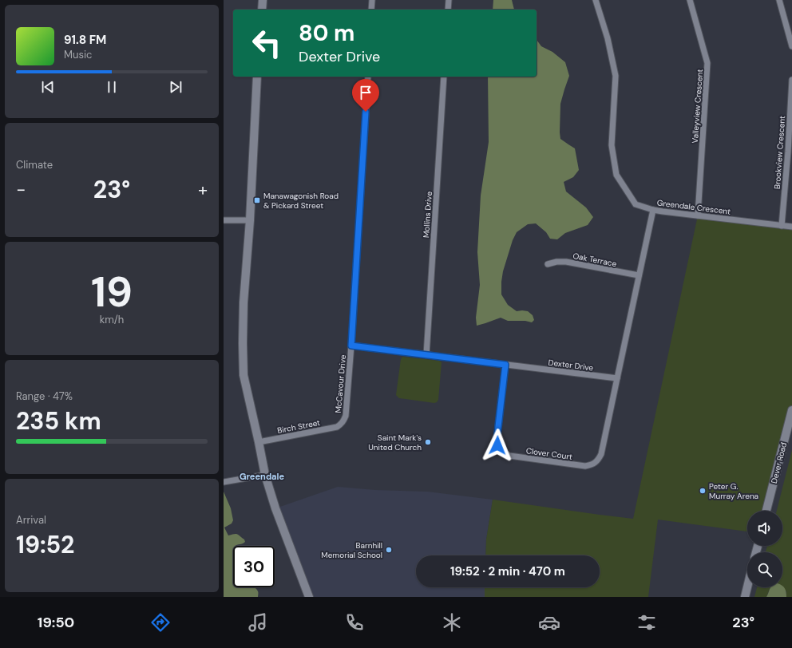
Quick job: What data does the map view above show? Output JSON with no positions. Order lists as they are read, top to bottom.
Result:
{
  "streets": {
    "main road": ["Dever Road"],
    "street": [
      "Valleyview Crescent",
      "Brookview Crescent",
      "Greendale Crescent",
      "Mollins Drive",
      "Oak Terrace",
      "Dexter Drive",
      "McCavour Drive",
      "Birch Street",
      "Clover Court"
    ]
  },
  "crossings": [
    ["Valleyview Crescent", "Greendale Crescent"],
    ["Brookview Crescent", "Greendale Crescent"],
    ["Mollins Drive", "Dexter Drive"],
    ["Dexter Drive", "McCavour Drive"],
    ["Dexter Drive", "Clover Court"],
    ["McCavour Drive", "Birch Street"]
  ],
  "districts": ["Greendale"],
  "places": {
    "transit": ["Manawagonish Road & Pickard Street"],
    "other": ["Saint Mark's United Church", "Peter G. Murray Arena", "Barnhill Memorial School"]
  },
  "page": {
    "turn": ["80 m", "Dexter Drive"],
    "song": ["91.8 FM", "Music"],
    "tile": [
      "Climate",
      ["19", "km/h"],
      ["Range · 47%", "235 km"],
      ["Arrival", "19:52"]
    ],
    "heat": ["−", "23°", "+"],
    "limit": "30",
    "trip": "19:52 · 2 min · 470 m",
    "tabs": ["19:50", "23°"]
  }
}
